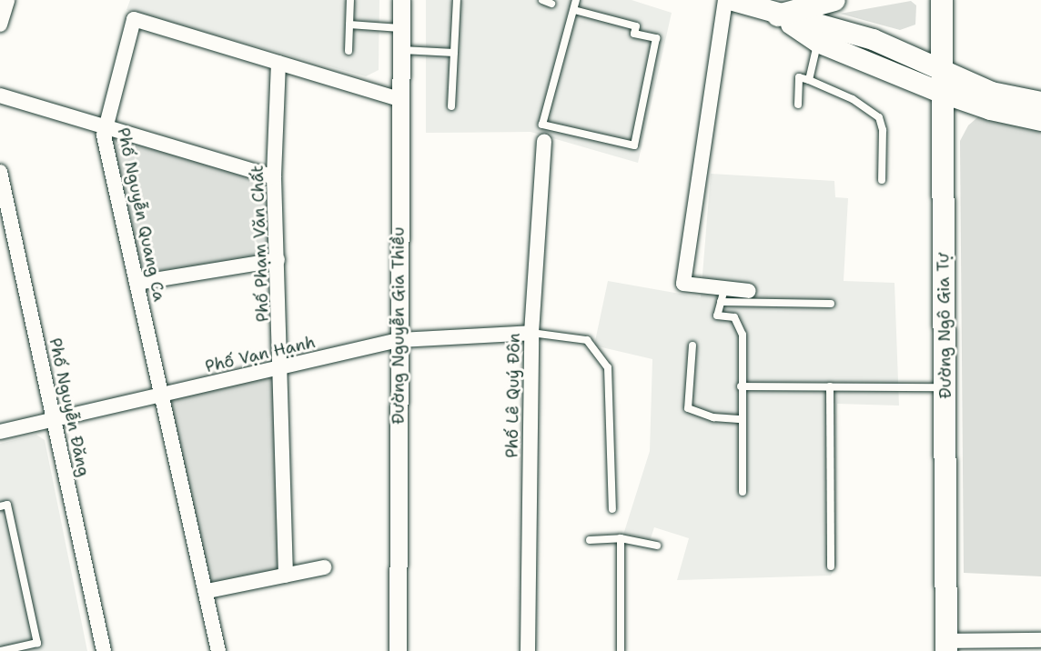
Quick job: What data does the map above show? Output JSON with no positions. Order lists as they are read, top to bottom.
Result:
{
  "streets": {
    "main road": ["Đường Ngô Gia Tự"],
    "street": [
      "Phố Nguyễn Quang Ca",
      "Phố Phạm Văn Chất",
      "Đường Nguyễn Gia Thiều",
      "Phố Vạn Hạnh",
      "Phố Lê Quý Đôn",
      "Phố Nguyễn Đăng"
    ]
  },
  "crossings": [
    ["Phố Nguyễn Quang Ca", "Phố Phạm Văn Chất"],
    ["Phố Nguyễn Quang Ca", "Đường Nguyễn Gia Thiều"],
    ["Phố Nguyễn Quang Ca", "Phố Vạn Hạnh"],
    ["Phố Phạm Văn Chất", "Phố Vạn Hạnh"],
    ["Đường Nguyễn Gia Thiều", "Phố Vạn Hạnh"],
    ["Phố Vạn Hạnh", "Phố Lê Quý Đôn"],
    ["Phố Vạn Hạnh", "Phố Nguyễn Đăng"]
  ]
}
